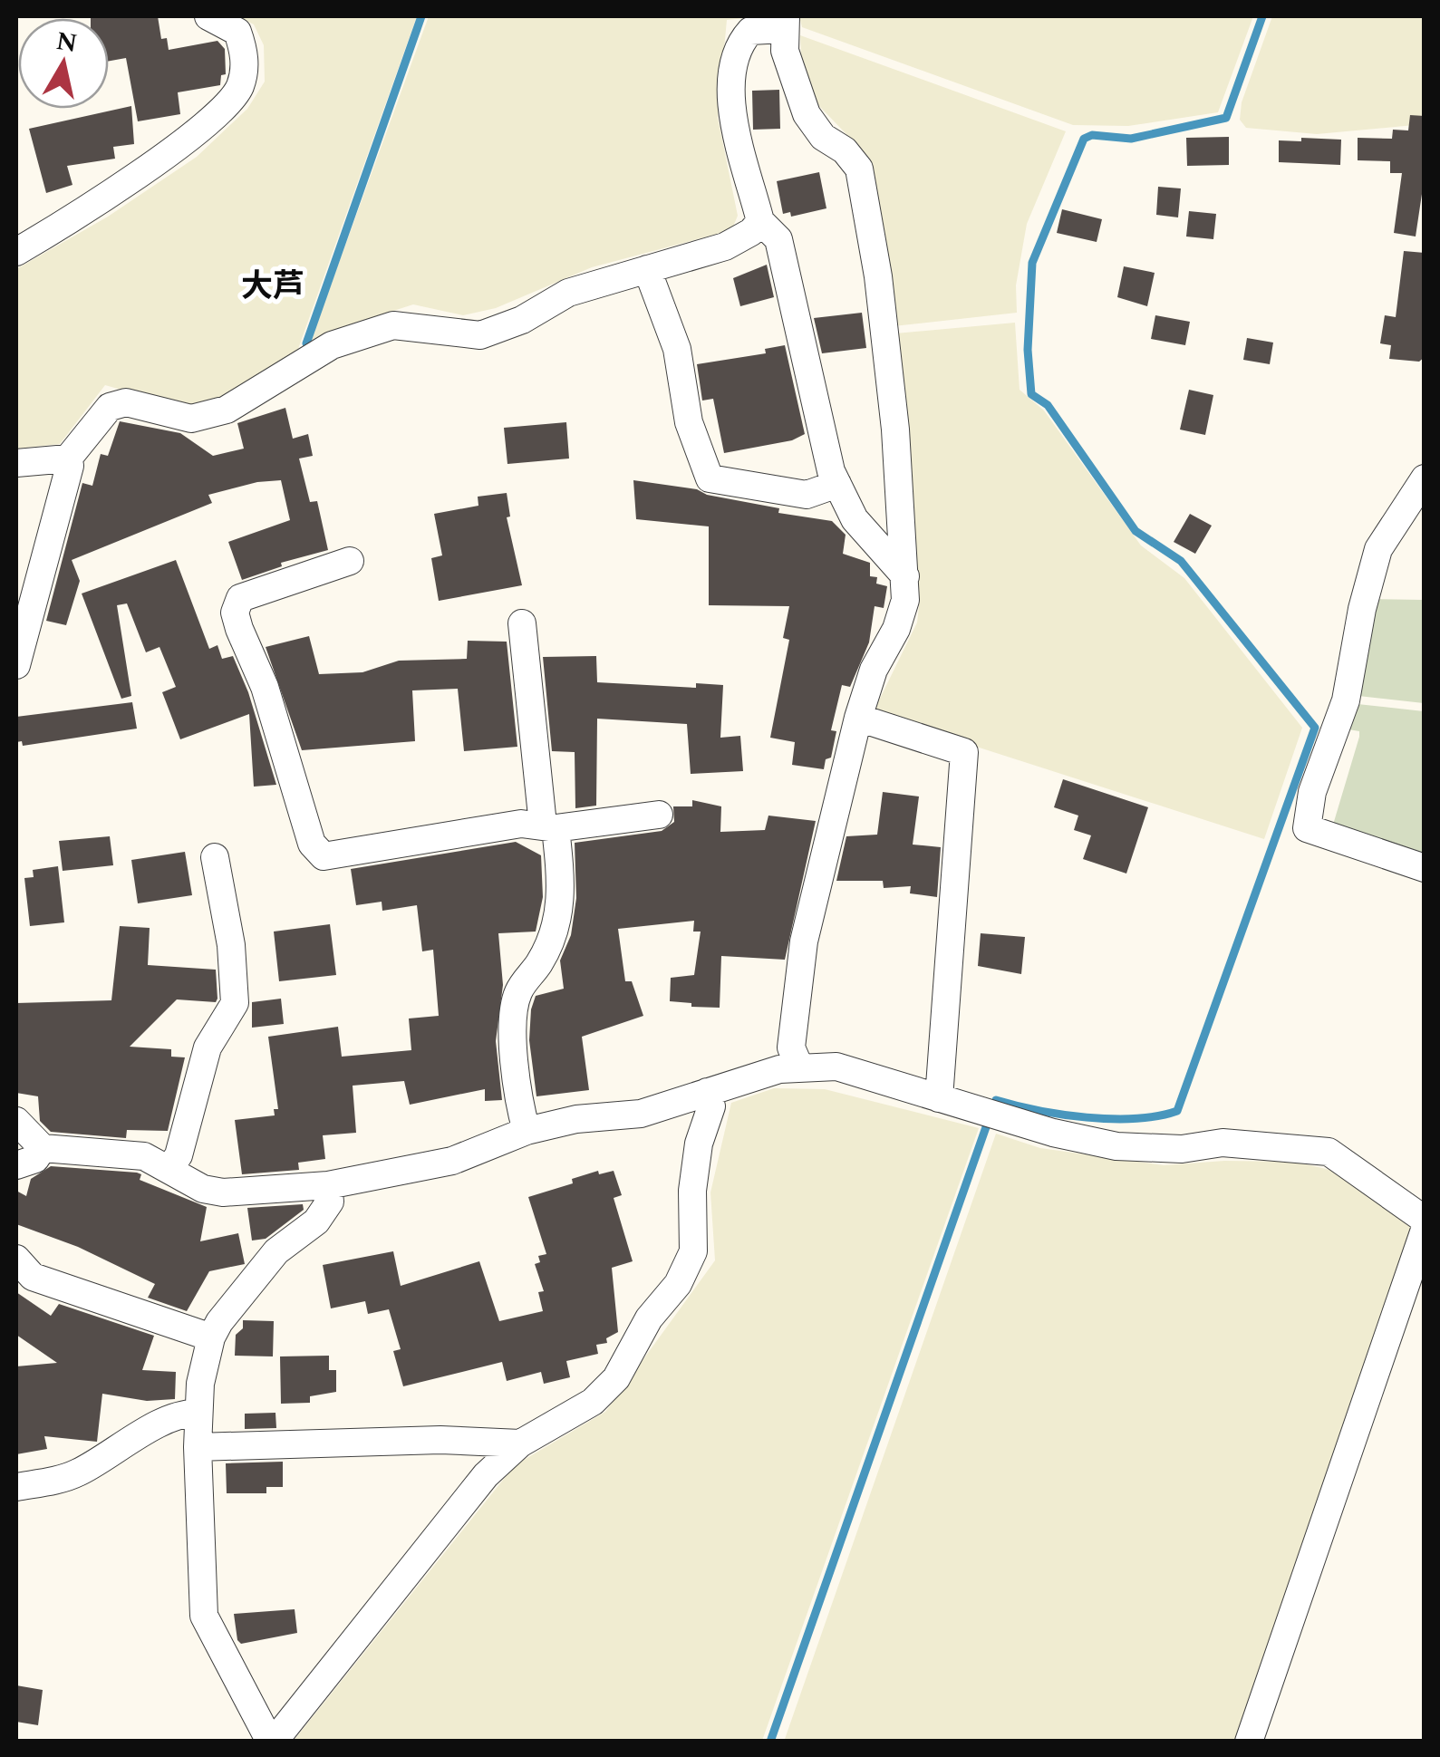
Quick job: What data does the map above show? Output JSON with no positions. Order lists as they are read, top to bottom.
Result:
{
  "districts": ["大芦"],
  "north": "top"
}
